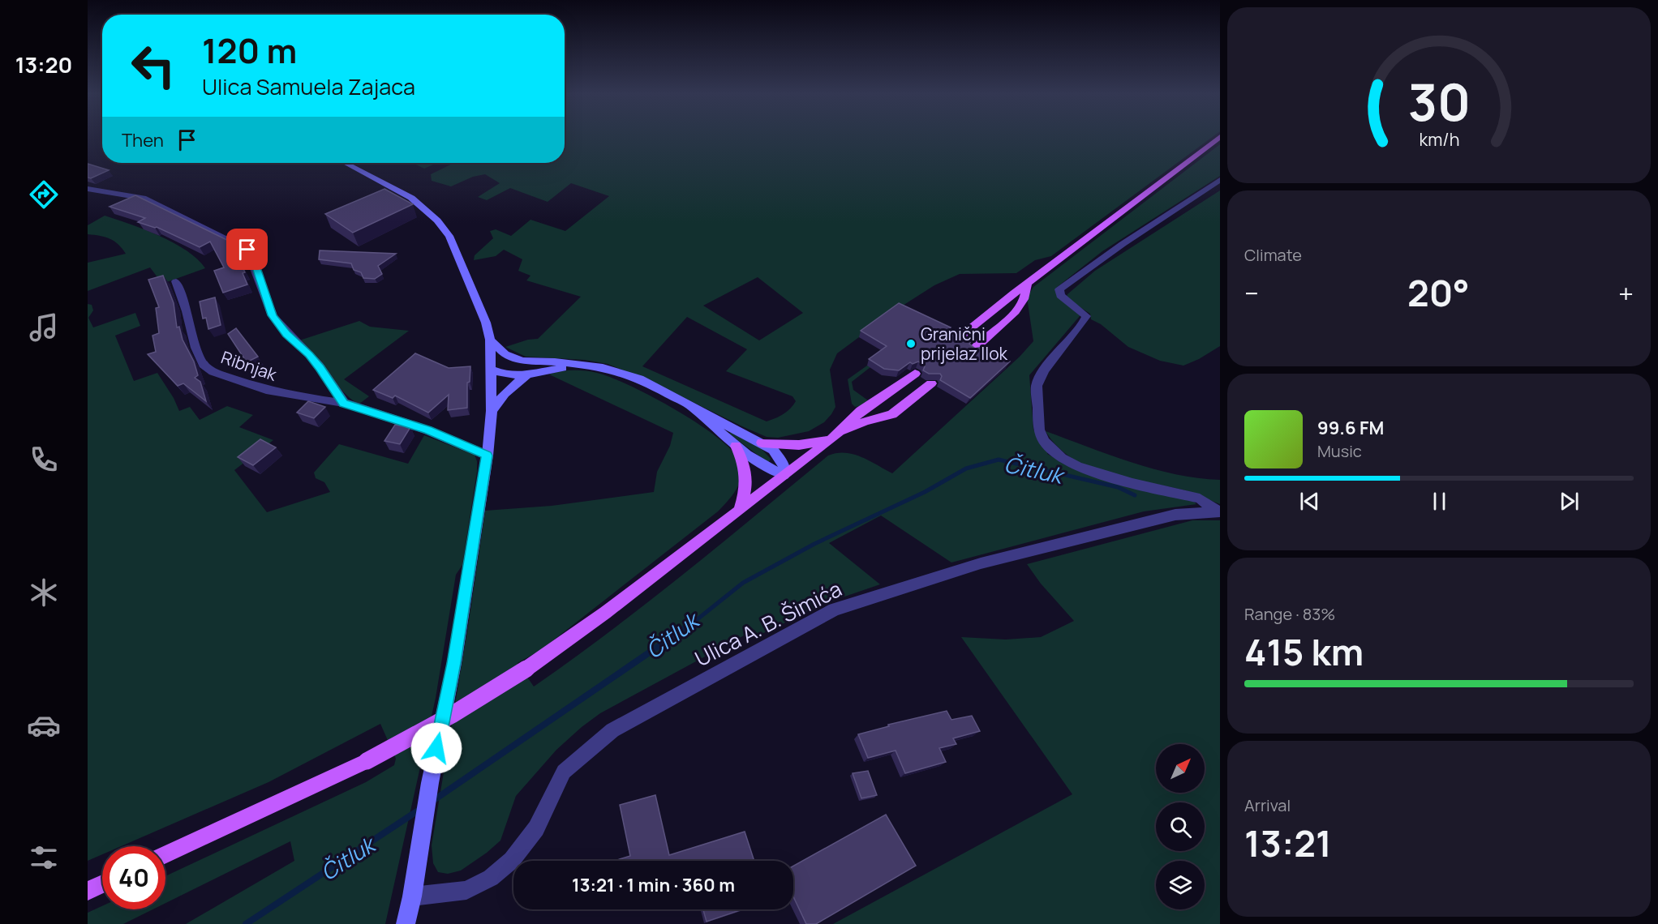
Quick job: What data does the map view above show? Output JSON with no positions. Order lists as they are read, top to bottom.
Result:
{
  "streets": {
    "street": ["Ribnjak", "Ulica A. B. Šimića"]
  },
  "water": ["Čitluk"],
  "places": ["Granični prijelaz Ilok"],
  "north": "top right",
  "page": {
    "tabs": "13:20",
    "turn": ["120 m", "Ulica Samuela Zajaca"],
    "then": "Then",
    "tile": [
      "Climate",
      ["Range · 83%", "415 km"],
      ["Arrival", "13:21"]
    ],
    "heat": ["−", "20°", "+"],
    "song": ["99.6 FM", "Music"],
    "limit": "40",
    "trip": "13:21 · 1 min · 360 m",
    "gauge": ["30", "km/h"]
  }
}
